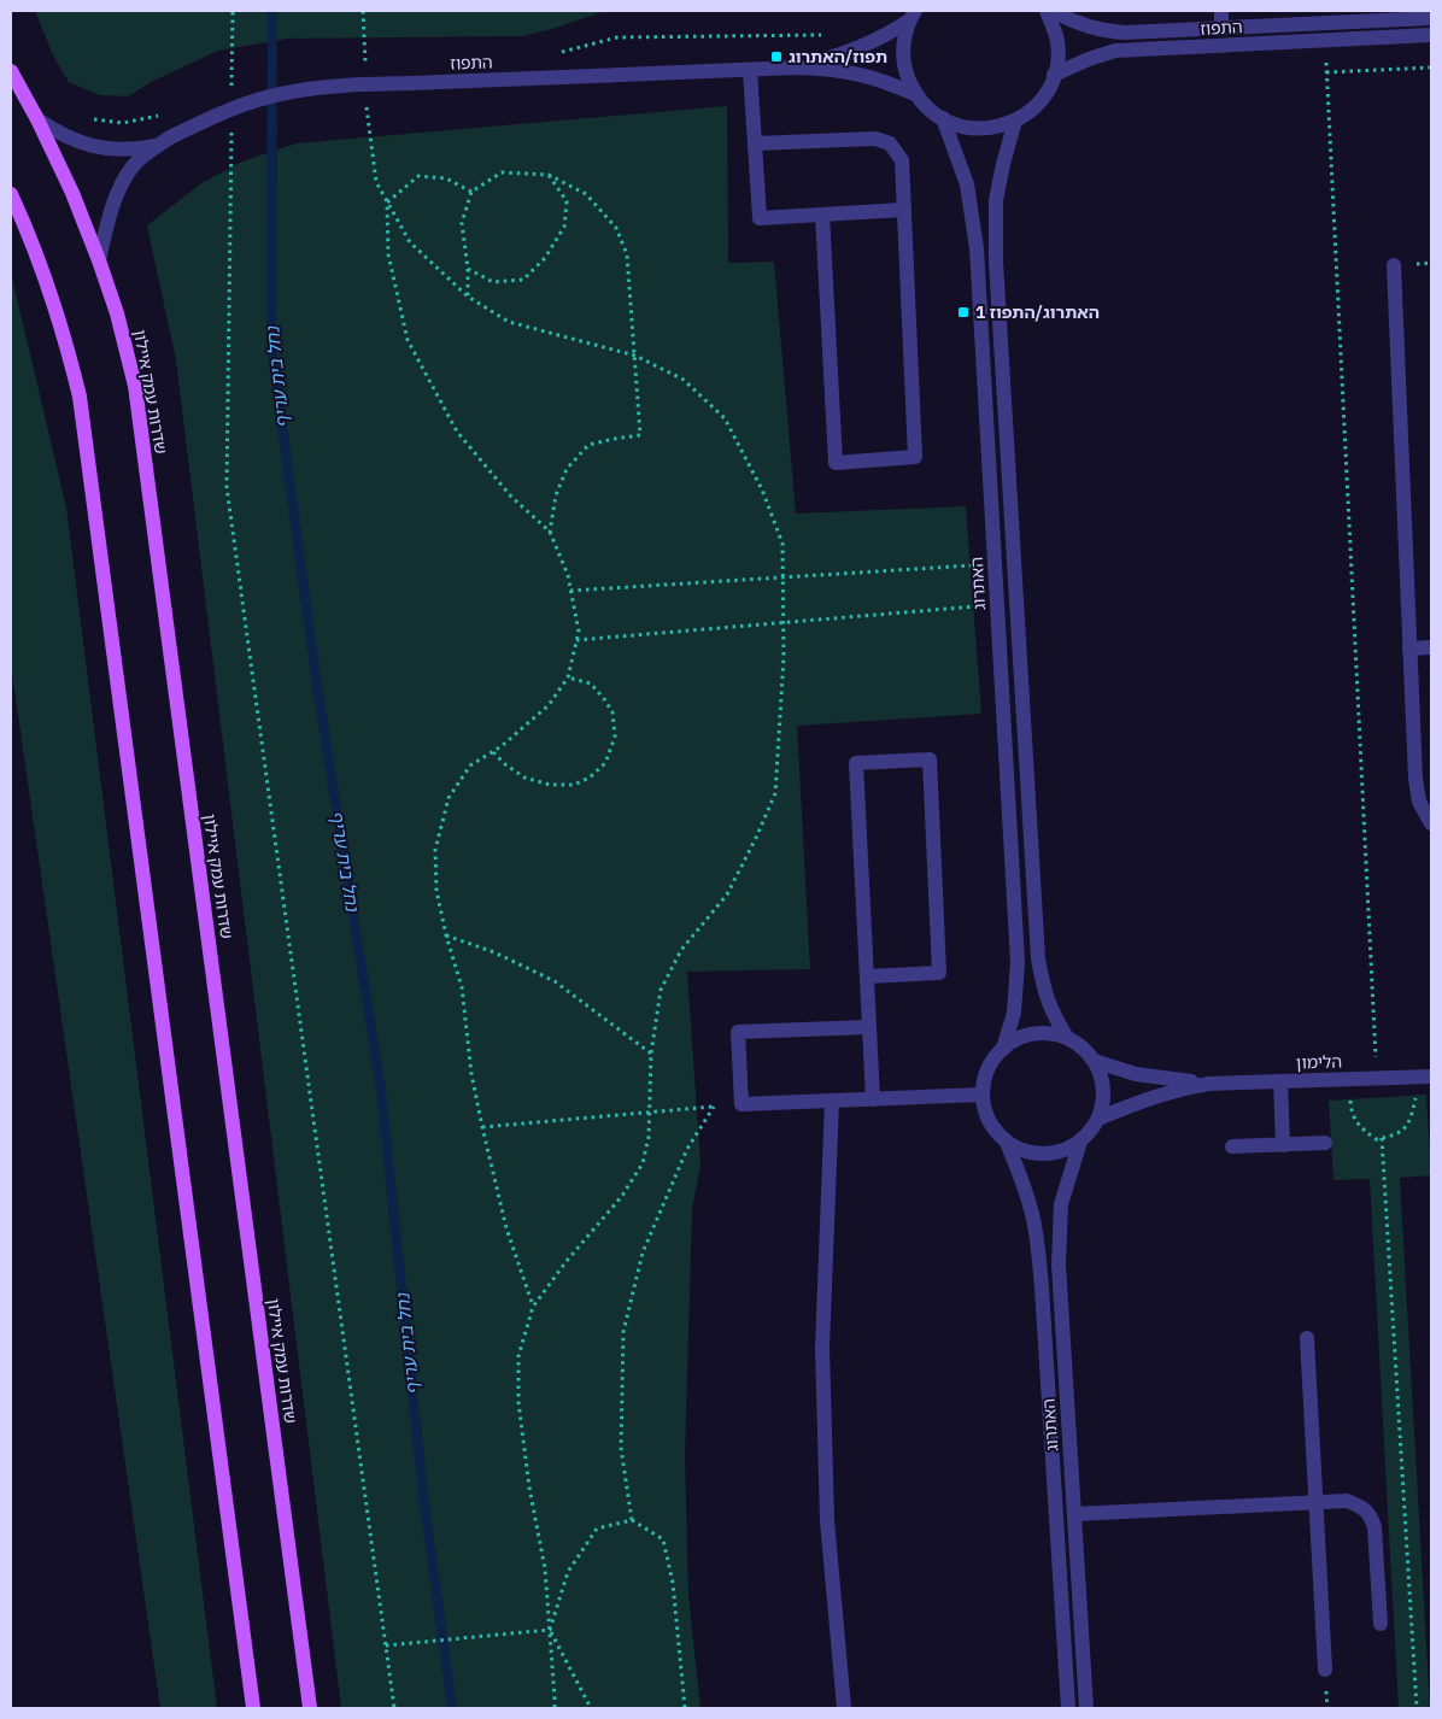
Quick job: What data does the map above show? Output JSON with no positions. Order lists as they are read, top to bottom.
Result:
{
  "streets": {
    "main road": ["שדרות עמק איילון"],
    "street": ["התפוז", "האתרוג", "הלימון"]
  },
  "crossings": [
    ["התפוז", "שדרות עמק איילון"],
    ["האתרוג", "הלימון"]
  ],
  "water": ["נחל בית עריף"],
  "places": {
    "transit": ["תפוז/האתרוג", "האתרוג/התפוז 1"]
  }
}
